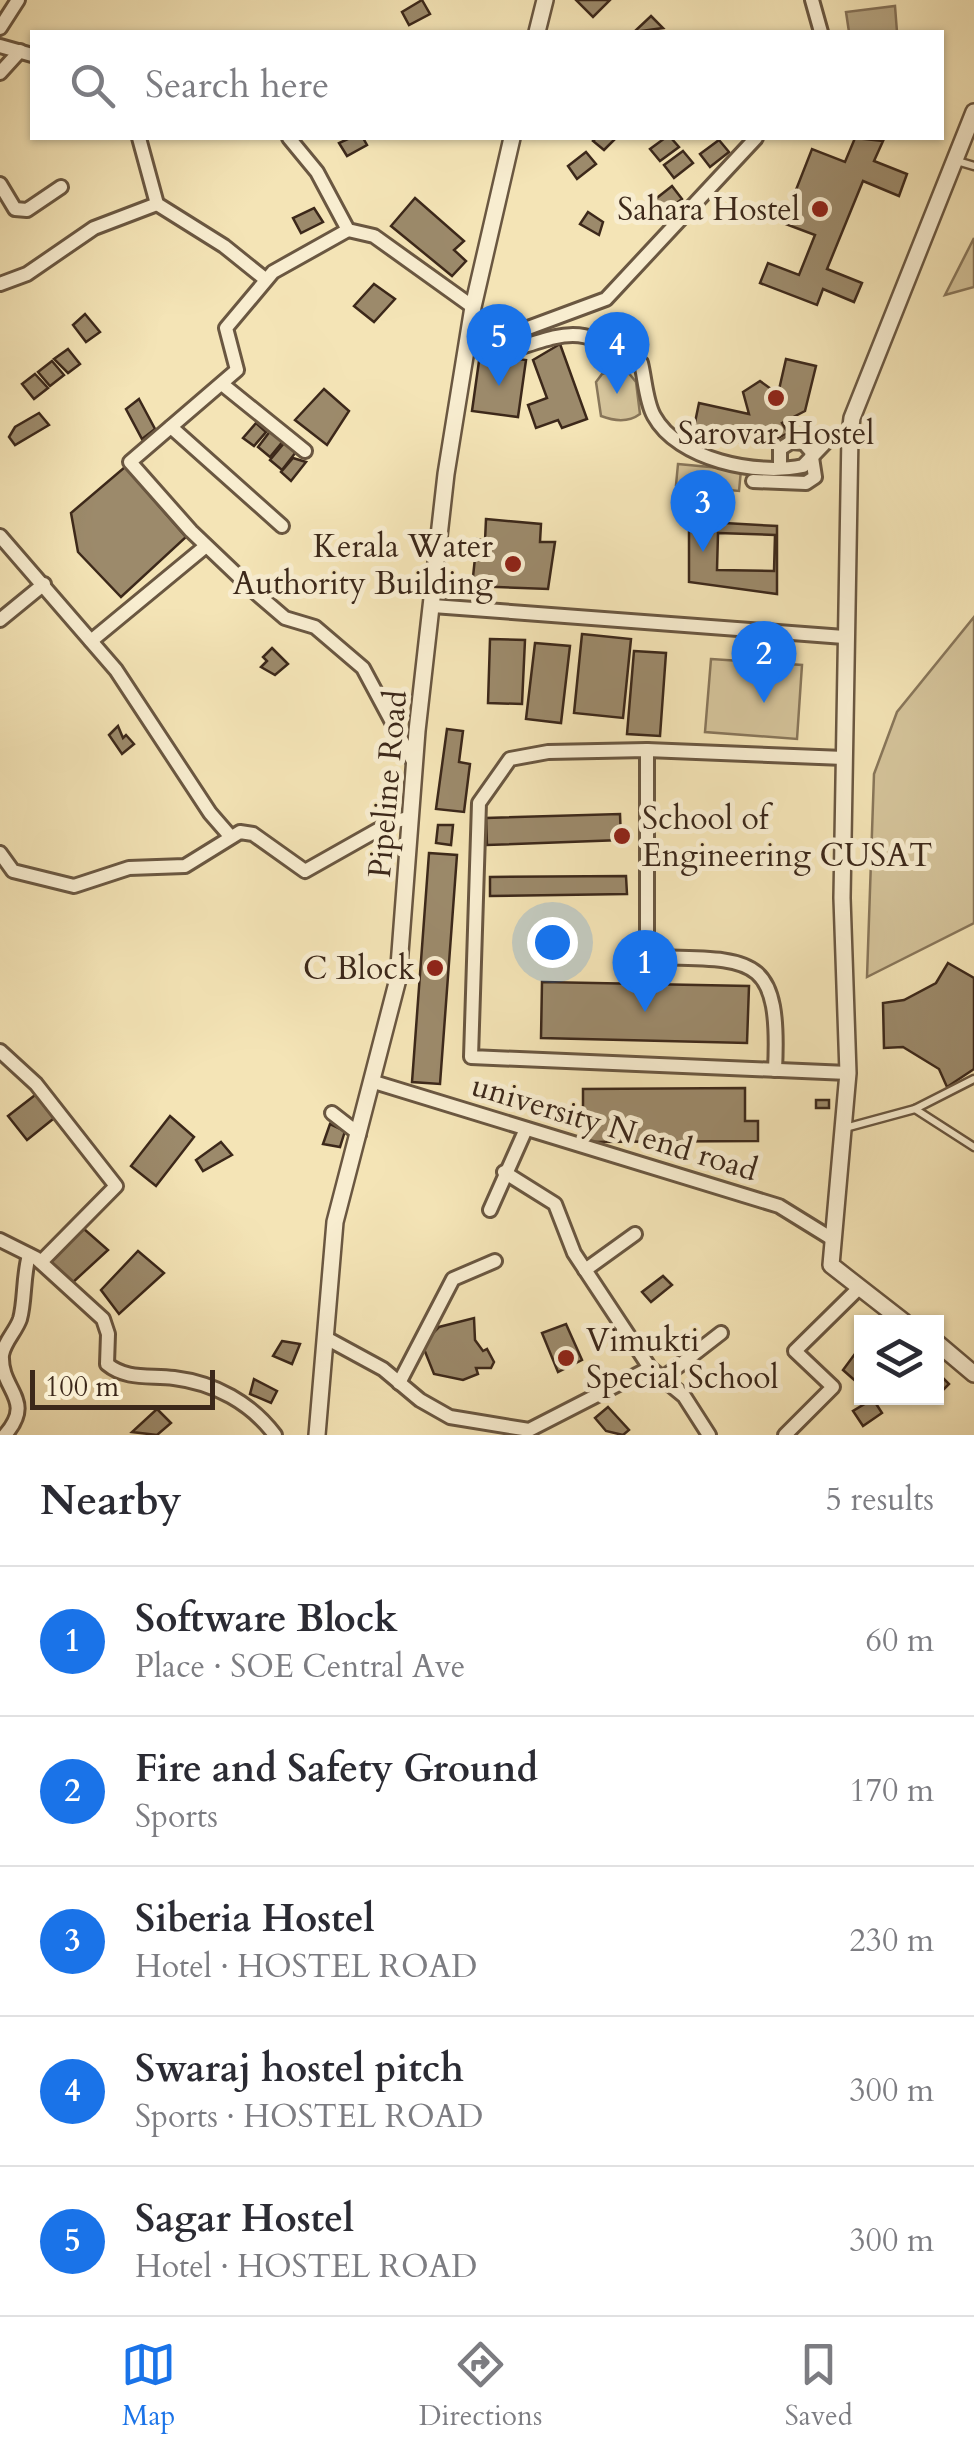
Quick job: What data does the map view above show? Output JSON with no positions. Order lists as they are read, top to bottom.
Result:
{
  "streets": {
    "street": ["Pipeline Road", "university N end road"]
  },
  "crossings": [
    ["Pipeline Road", "university N end road"]
  ],
  "places": [
    "Sahara Hostel",
    "Sarovar Hostel",
    "Kerala Water Authority Building",
    "School of Engineering CUSAT",
    "C Block",
    "Vimukti Special School"
  ],
  "scale_bar": "100 m",
  "page": {
    "search": "Search here",
    "pins": [
      "5",
      "4",
      "3",
      "2",
      "1"
    ],
    "scale": "100 m",
    "heading": ["Nearby", "5 results"],
    "list": [
      {
        "mark": "1",
        "name": "Software Block",
        "note": "Place · SOE Central Ave",
        "value": "60 m"
      },
      {
        "mark": "2",
        "name": "Fire and Safety Ground",
        "note": "Sports",
        "value": "170 m"
      },
      {
        "mark": "3",
        "name": "Siberia Hostel",
        "note": "Hotel · HOSTEL ROAD",
        "value": "230 m"
      },
      {
        "mark": "4",
        "name": "Swaraj hostel pitch",
        "note": "Sports · HOSTEL ROAD",
        "value": "300 m"
      },
      {
        "mark": "5",
        "name": "Sagar Hostel",
        "note": "Hotel · HOSTEL ROAD",
        "value": "300 m"
      }
    ],
    "nav": ["Map", "Directions", "Saved"]
  }
}
